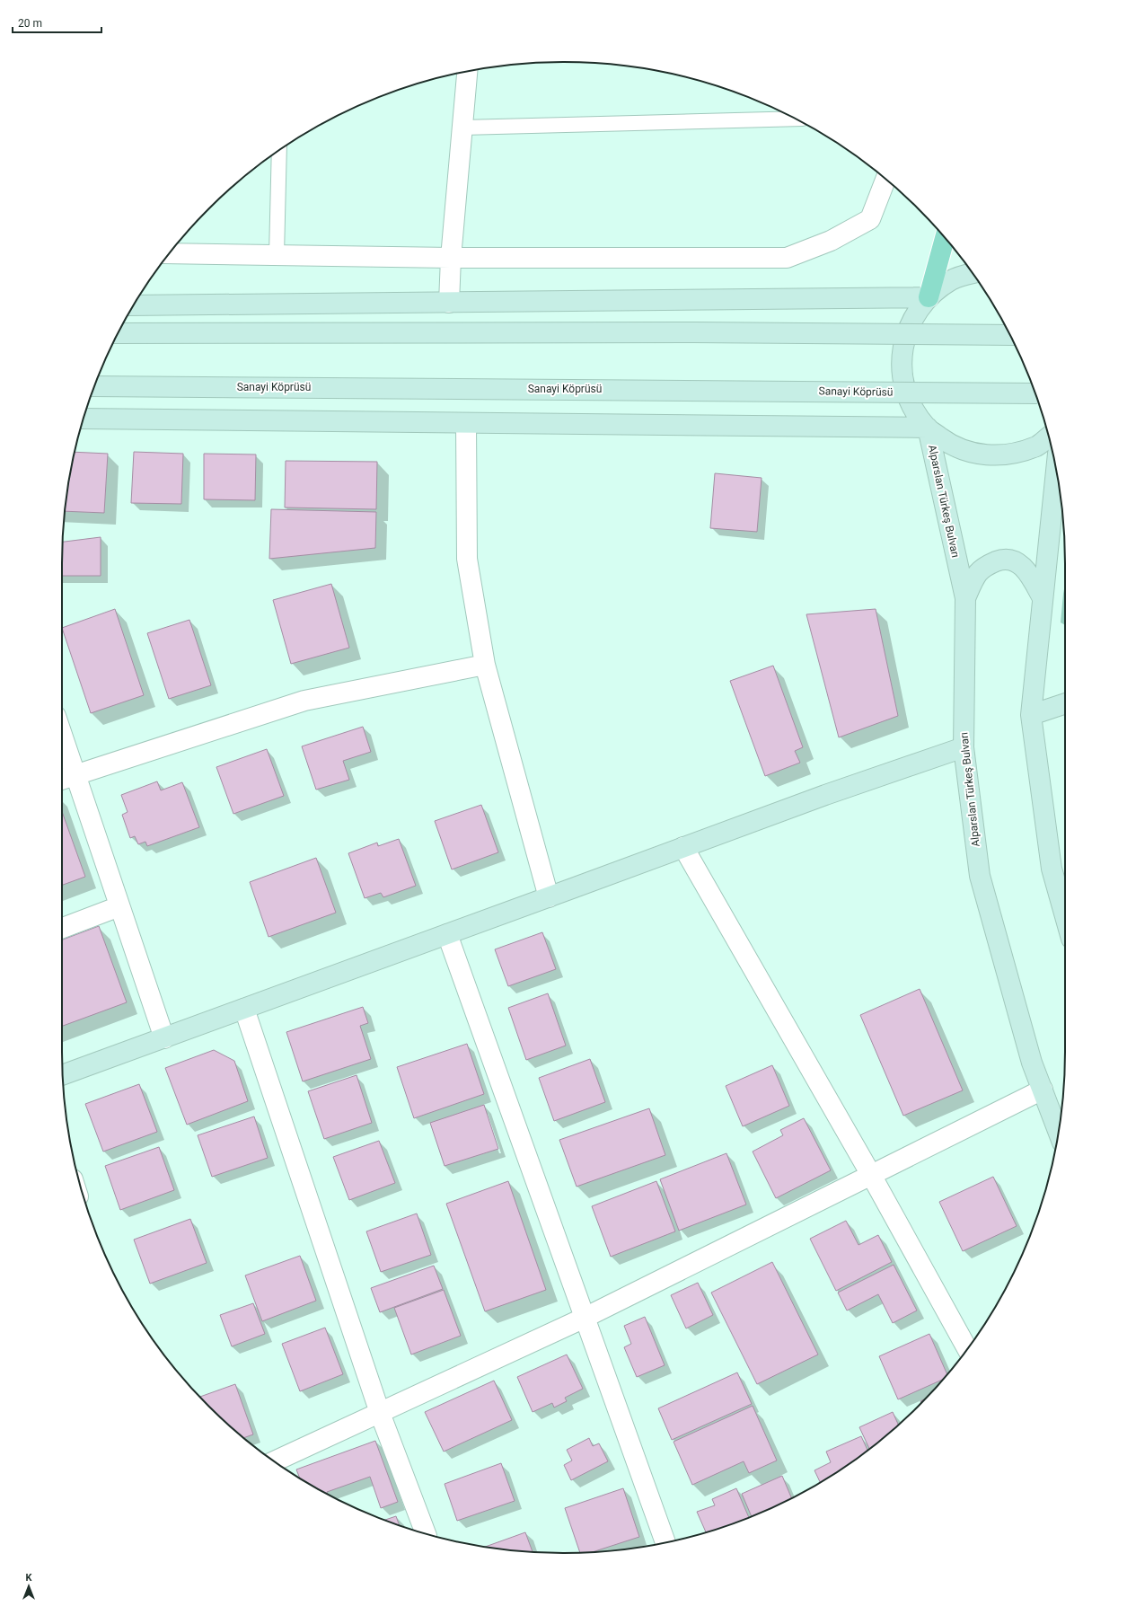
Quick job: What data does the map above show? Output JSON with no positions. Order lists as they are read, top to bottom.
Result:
{
  "streets": {
    "main road": ["Sanayi Köprüsü", "Alparslan Türkeş Bulvarı"]
  },
  "scale_bar": "20 m",
  "north": "top"
}
